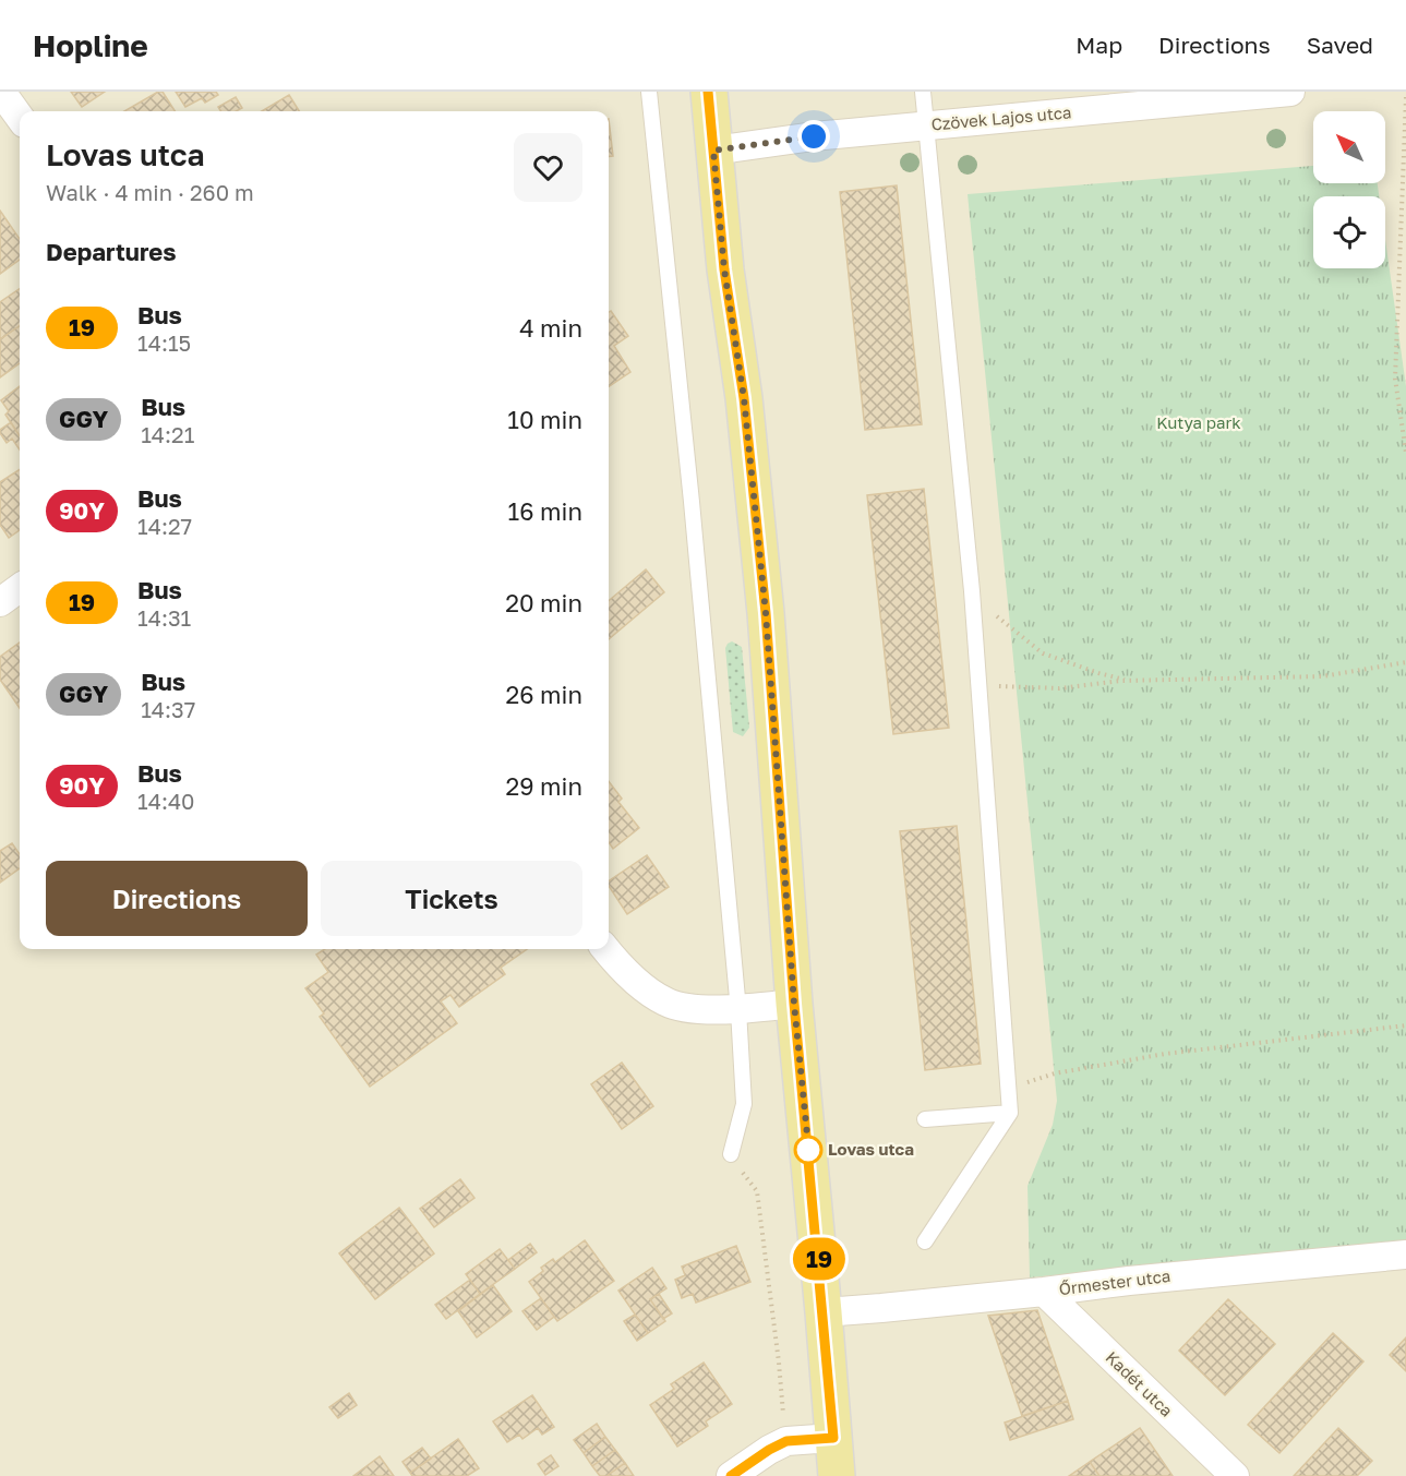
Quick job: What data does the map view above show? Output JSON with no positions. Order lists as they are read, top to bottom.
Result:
{
  "streets": {
    "street": ["Czövek Lajos utca", "Őrmester utca", "Kadét utca"]
  },
  "crossings": [
    ["Őrmester utca", "Kadét utca"]
  ],
  "parks": ["Kutya park"],
  "places": ["Lovas utca"],
  "lines": ["bus line 19"],
  "north": "top left",
  "page": {
    "header": "Hopline",
    "nav": ["Map", "Directions", "Saved"],
    "on_map": "19",
    "heading": [
      ["Lovas utca", "Walk · 4 min · 260 m"],
      "Departures"
    ],
    "list": [
      {
        "mark": "19",
        "name": "Bus",
        "note": "14:15",
        "value": "4 min"
      },
      {
        "mark": "GGY",
        "name": "Bus",
        "note": "14:21",
        "value": "10 min"
      },
      {
        "mark": "90Y",
        "name": "Bus",
        "note": "14:27",
        "value": "16 min"
      },
      {
        "mark": "19",
        "name": "Bus",
        "note": "14:31",
        "value": "20 min"
      },
      {
        "mark": "GGY",
        "name": "Bus",
        "note": "14:37",
        "value": "26 min"
      },
      {
        "mark": "90Y",
        "name": "Bus",
        "note": "14:40",
        "value": "29 min"
      }
    ],
    "buttons": ["Directions", "Tickets"]
  }
}
